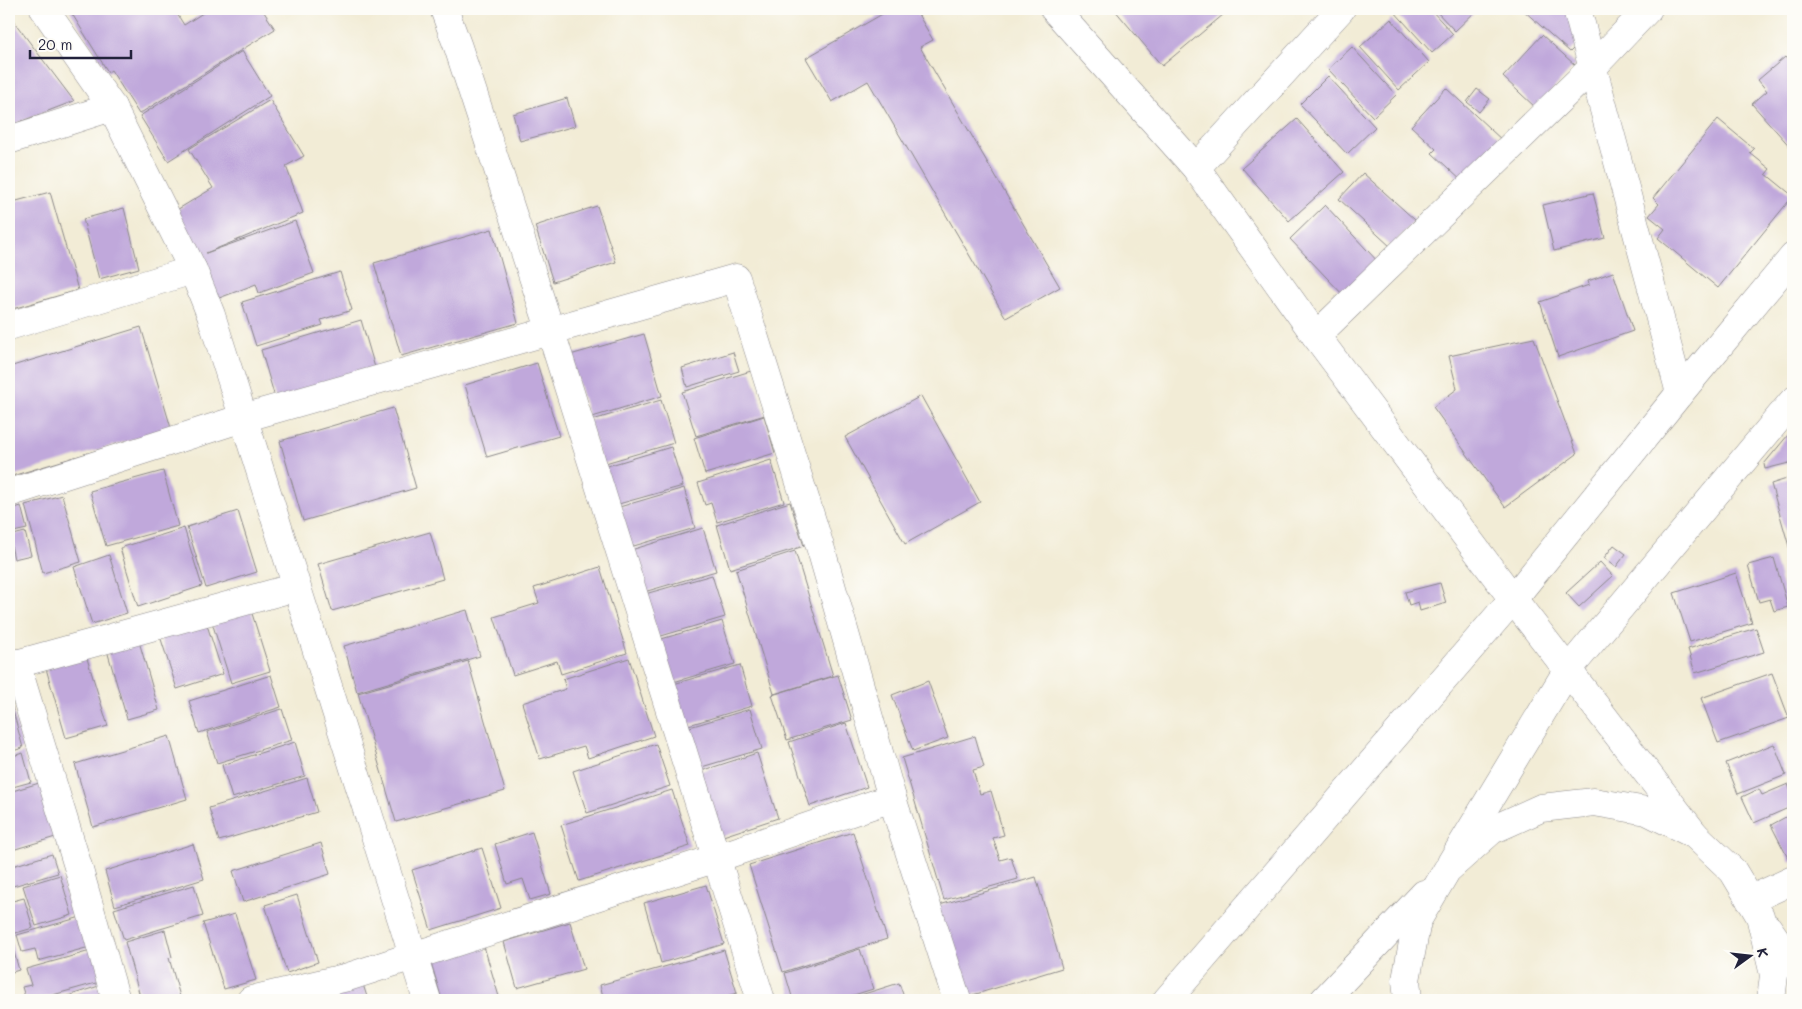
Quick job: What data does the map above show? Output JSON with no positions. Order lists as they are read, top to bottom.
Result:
{
  "scale_bar": "20 m",
  "north": "right"
}
